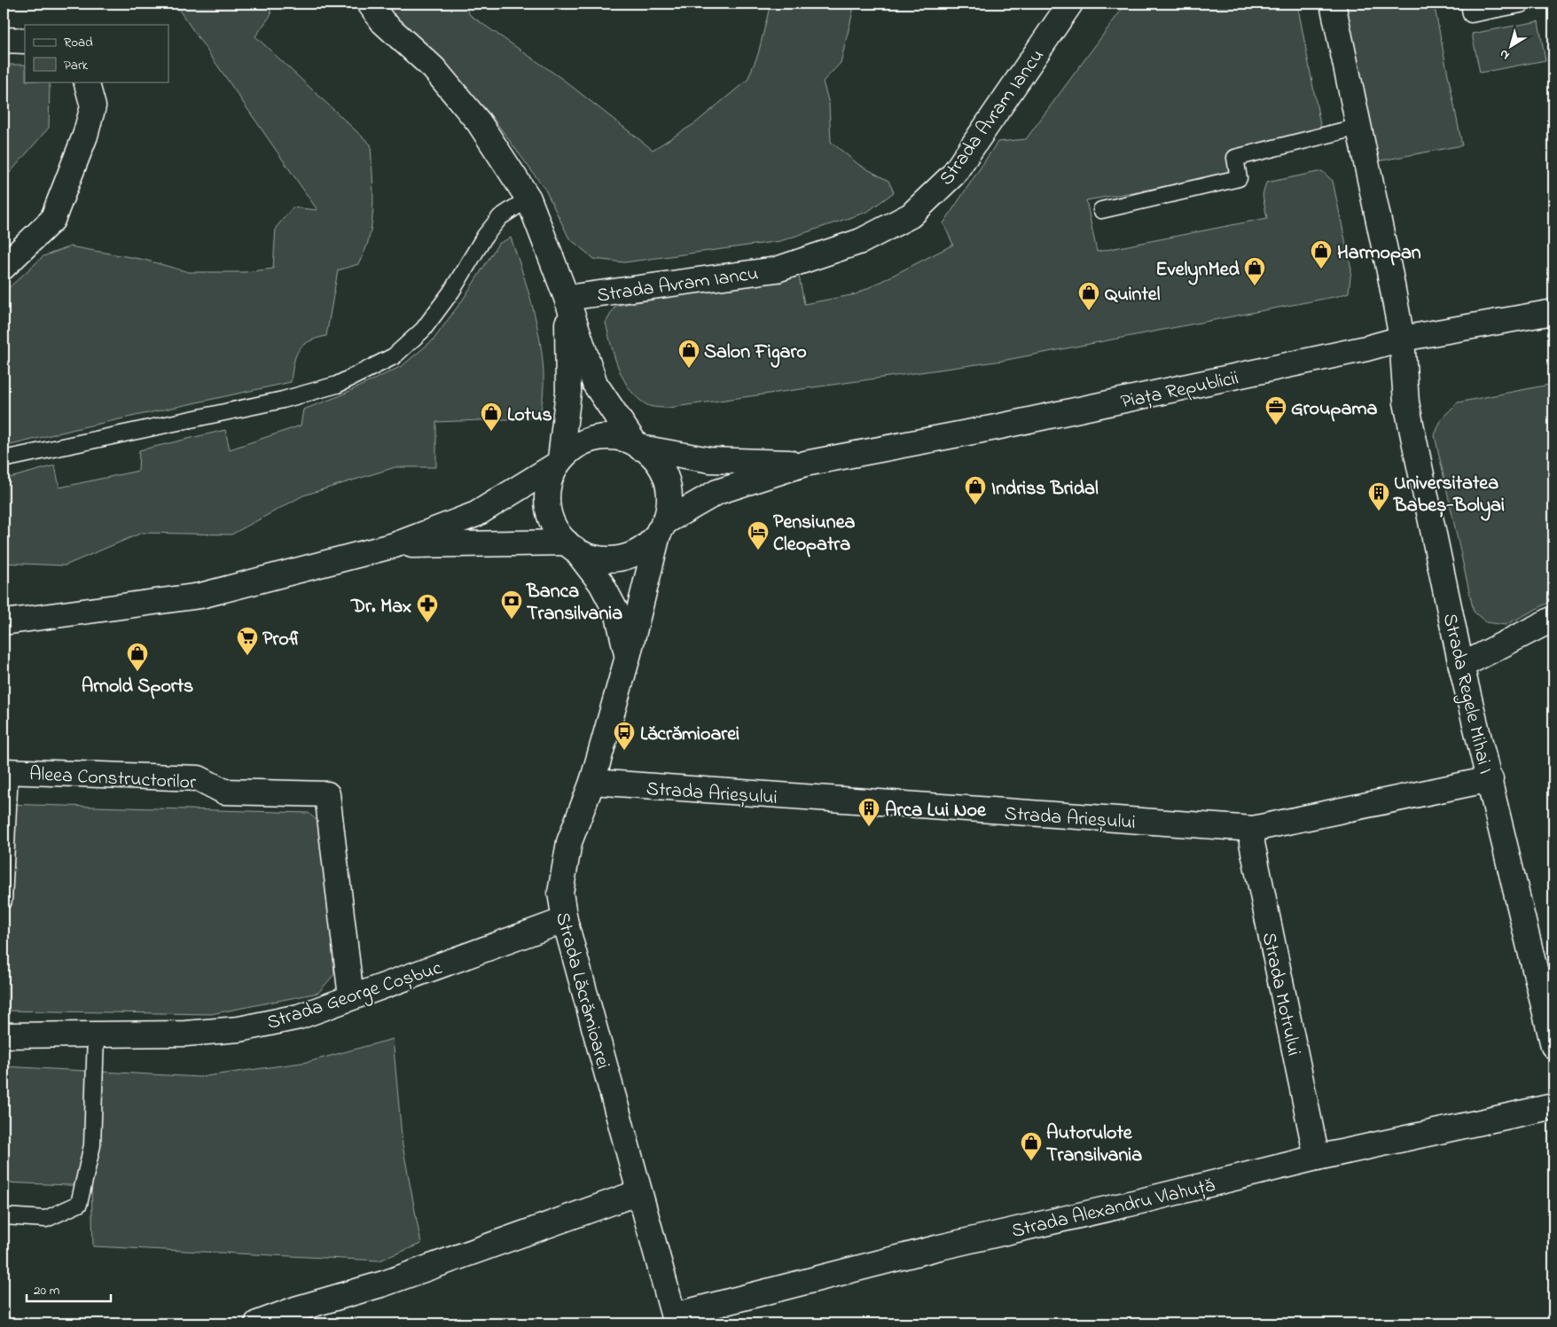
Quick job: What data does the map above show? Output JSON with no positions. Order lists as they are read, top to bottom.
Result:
{
  "streets": {
    "street": [
      "Strada Avram Iancu",
      "Piața Republicii",
      "Strada Regele Mihai I",
      "Aleea Constructorilor",
      "Strada Arieșului",
      "Strada Lăcrămioarei",
      "Strada George Coșbuc",
      "Strada Motrului",
      "Strada Alexandru Vlahuță"
    ]
  },
  "crossings": [
    ["Piața Republicii", "Strada Regele Mihai I"],
    ["Piața Republicii", "Strada Lăcrămioarei"],
    ["Strada Regele Mihai I", "Strada Arieșului"],
    ["Aleea Constructorilor", "Strada George Coșbuc"],
    ["Strada Arieșului", "Strada Lăcrămioarei"],
    ["Strada Arieșului", "Strada Motrului"],
    ["Strada Lăcrămioarei", "Strada George Coșbuc"],
    ["Strada Lăcrămioarei", "Strada Alexandru Vlahuță"],
    ["Strada Motrului", "Strada Alexandru Vlahuță"]
  ],
  "places": {
    "shop": [
      "Harmopan",
      "EvelynMed",
      "Quintel",
      "Salon Figaro",
      "Lotus",
      "Indriss Bridal",
      "Arnold Sports",
      "Autorulote Transilvania"
    ],
    "office": ["Groupama"],
    "building": ["Universitatea Babeș-Bolyai", "Arca Lui Noe"],
    "hotel": ["Pensiunea Cleopatra"],
    "bank": ["Banca Transilvania"],
    "pharmacy": ["Dr. Max"],
    "supermarket": ["Profi"],
    "bus stop": ["Lăcrămioarei"]
  },
  "legend": ["Road", "Park"],
  "scale_bar": "20 m",
  "north": "bottom left"
}
